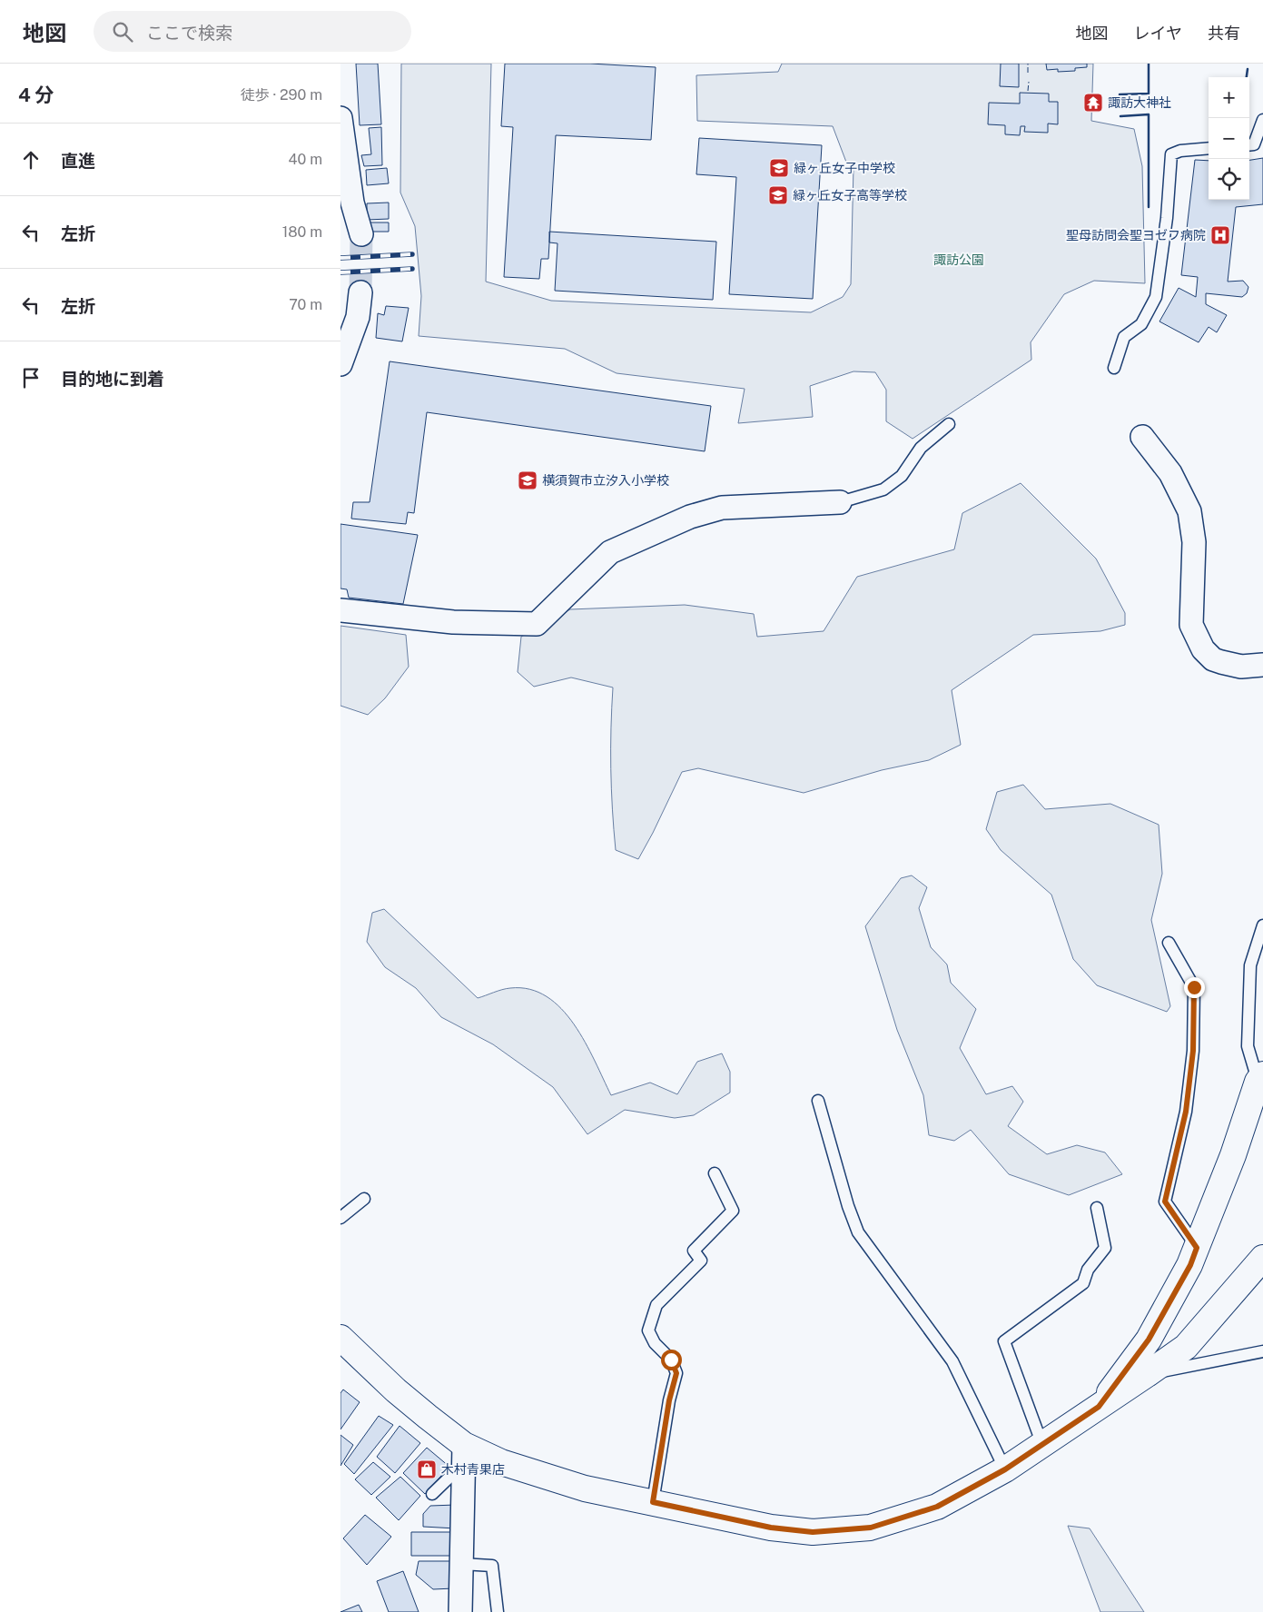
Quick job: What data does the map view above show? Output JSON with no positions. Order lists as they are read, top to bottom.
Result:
{
  "parks": ["諏訪公園"],
  "places": {
    "temple": ["諏訪大神社"],
    "school or university": ["緑ヶ丘女子中学校", "緑ヶ丘女子高等学校", "横須賀市立汐入小学校"],
    "hospital": ["聖母訪問会聖ヨゼフ病院"],
    "shop": ["木村青果店"]
  },
  "page": {
    "header": "地図",
    "search": "ここで検索",
    "nav": ["地図", "レイヤ", "共有"],
    "heading": ["4 分", "徒歩 · 290 m"],
    "map_buttons": ["+", "−"],
    "list": [
      ["直進", "40 m"],
      ["左折", "180 m"],
      ["左折", "70 m"],
      "目的地に到着"
    ]
  }
}
